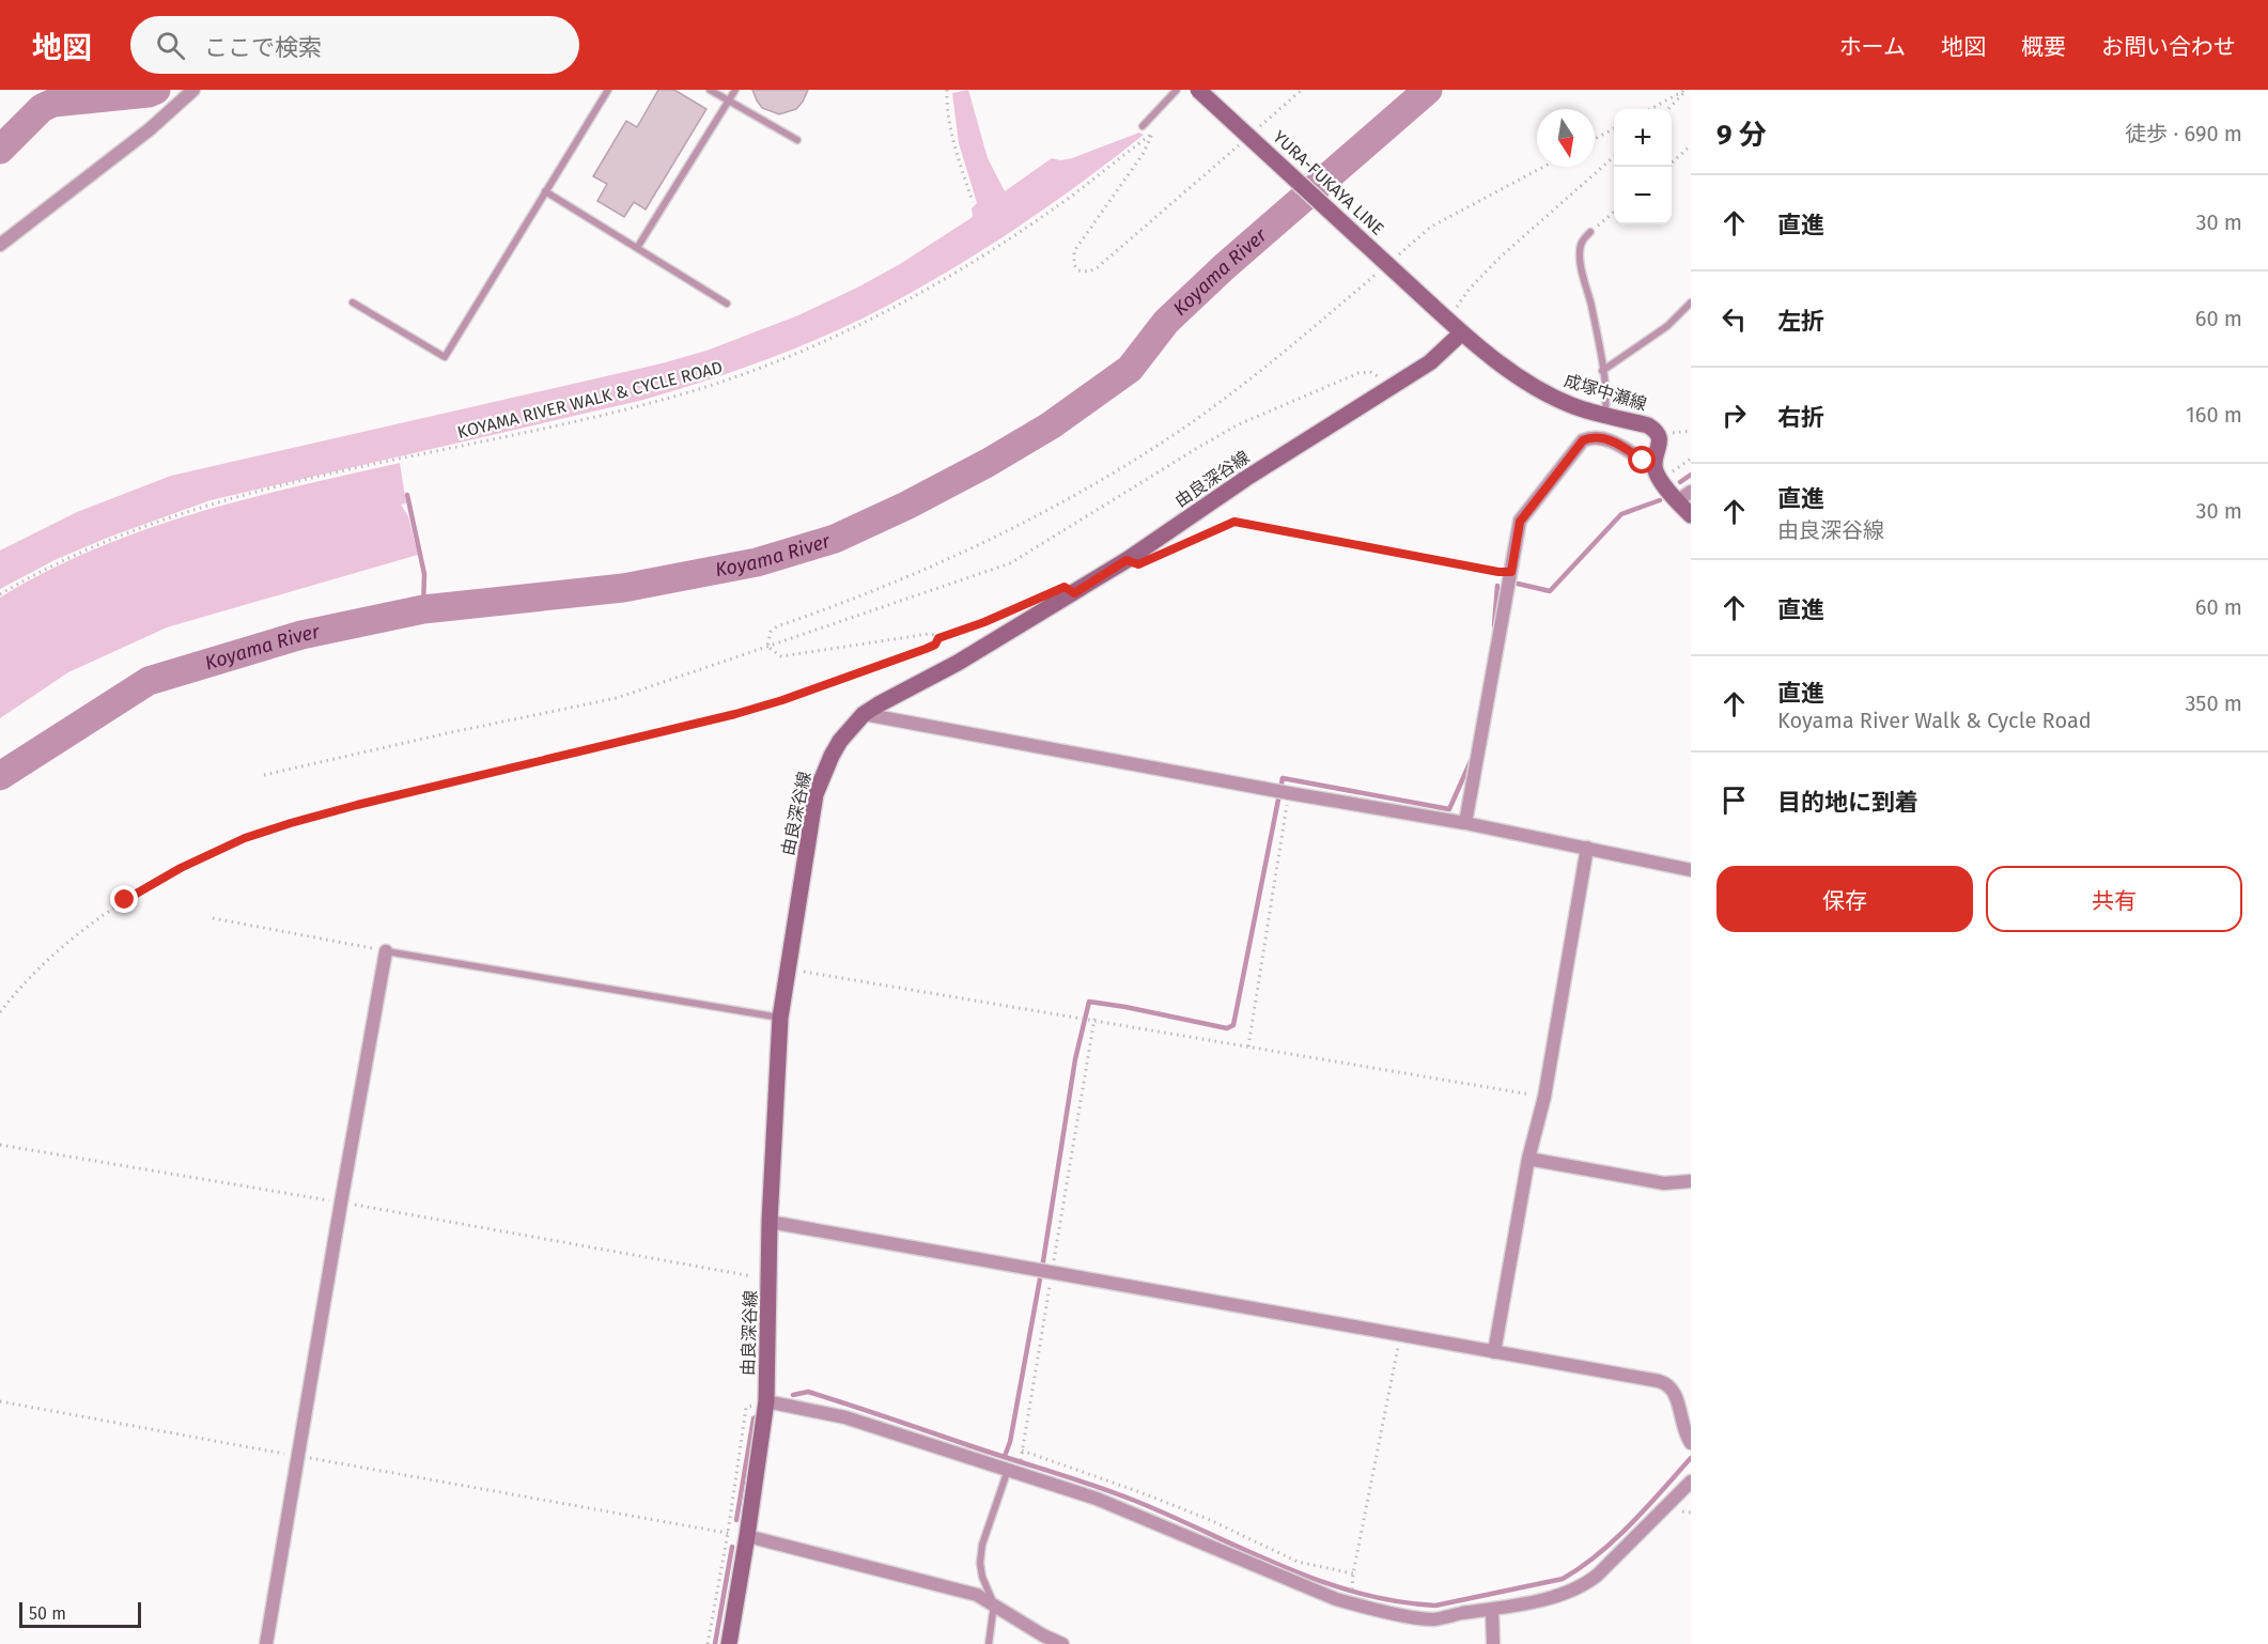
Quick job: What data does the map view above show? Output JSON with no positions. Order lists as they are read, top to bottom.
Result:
{
  "streets": {
    "main road": ["YURA-FUKAYA LINE", "成塚中瀬線", "由良深谷線"],
    "path": ["KOYAMA RIVER WALK & CYCLE ROAD"]
  },
  "crossings": [
    ["YURA-FUKAYA LINE", "成塚中瀬線"],
    ["YURA-FUKAYA LINE", "由良深谷線"],
    ["成塚中瀬線", "由良深谷線"]
  ],
  "water": ["Koyama River"],
  "scale_bar": "50 m",
  "north": "bottom",
  "page": {
    "header": "地図",
    "search": "ここで検索",
    "nav": [
      "ホーム",
      "地図",
      "概要",
      "お問い合わせ"
    ],
    "heading": ["9 分", "徒歩 · 690 m"],
    "map_buttons": ["+", "−"],
    "list": [
      ["直進", "30 m"],
      ["左折", "60 m"],
      ["右折", "160 m"],
      ["直進", "由良深谷線", "30 m"],
      ["直進", "60 m"],
      ["直進", "Koyama River Walk & Cycle Road", "350 m"],
      "目的地に到着"
    ],
    "buttons": ["保存", "共有"],
    "scale": "50 m"
  }
}
